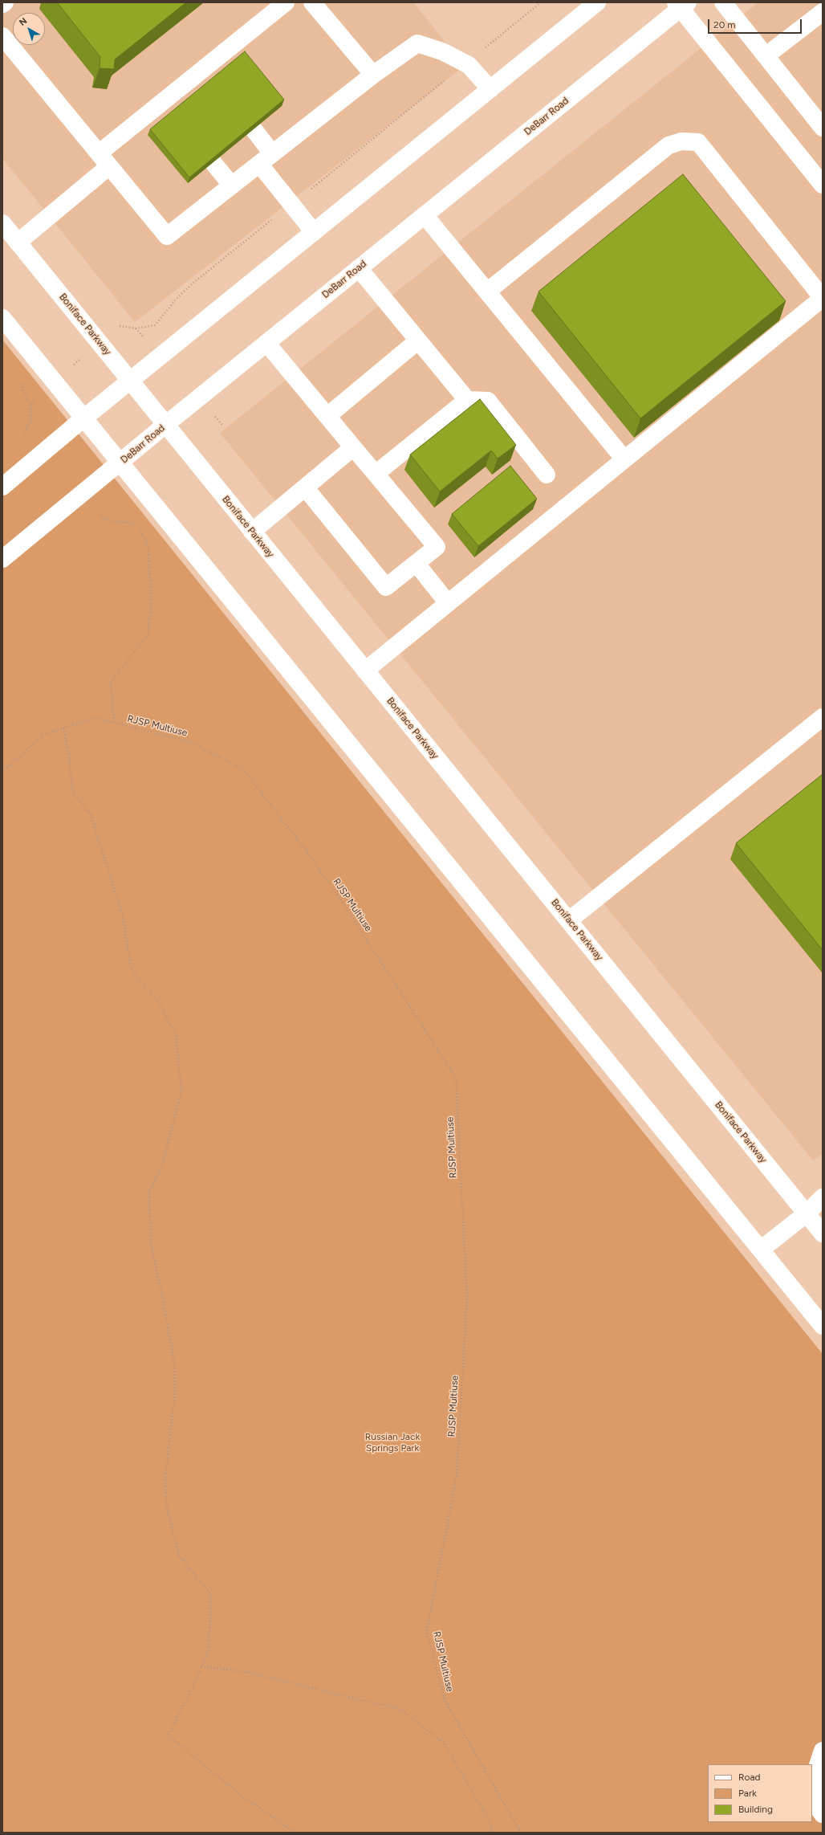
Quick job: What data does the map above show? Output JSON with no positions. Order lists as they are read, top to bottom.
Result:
{
  "streets": {
    "main road": ["DeBarr Road", "Boniface Parkway"],
    "path": ["RJSP Multiuse"]
  },
  "crossings": [
    ["DeBarr Road", "Boniface Parkway"]
  ],
  "parks": ["Russian Jack Springs Park"],
  "legend": ["Road", "Park", "Building"],
  "scale_bar": "20 m",
  "north": "top left"
}
